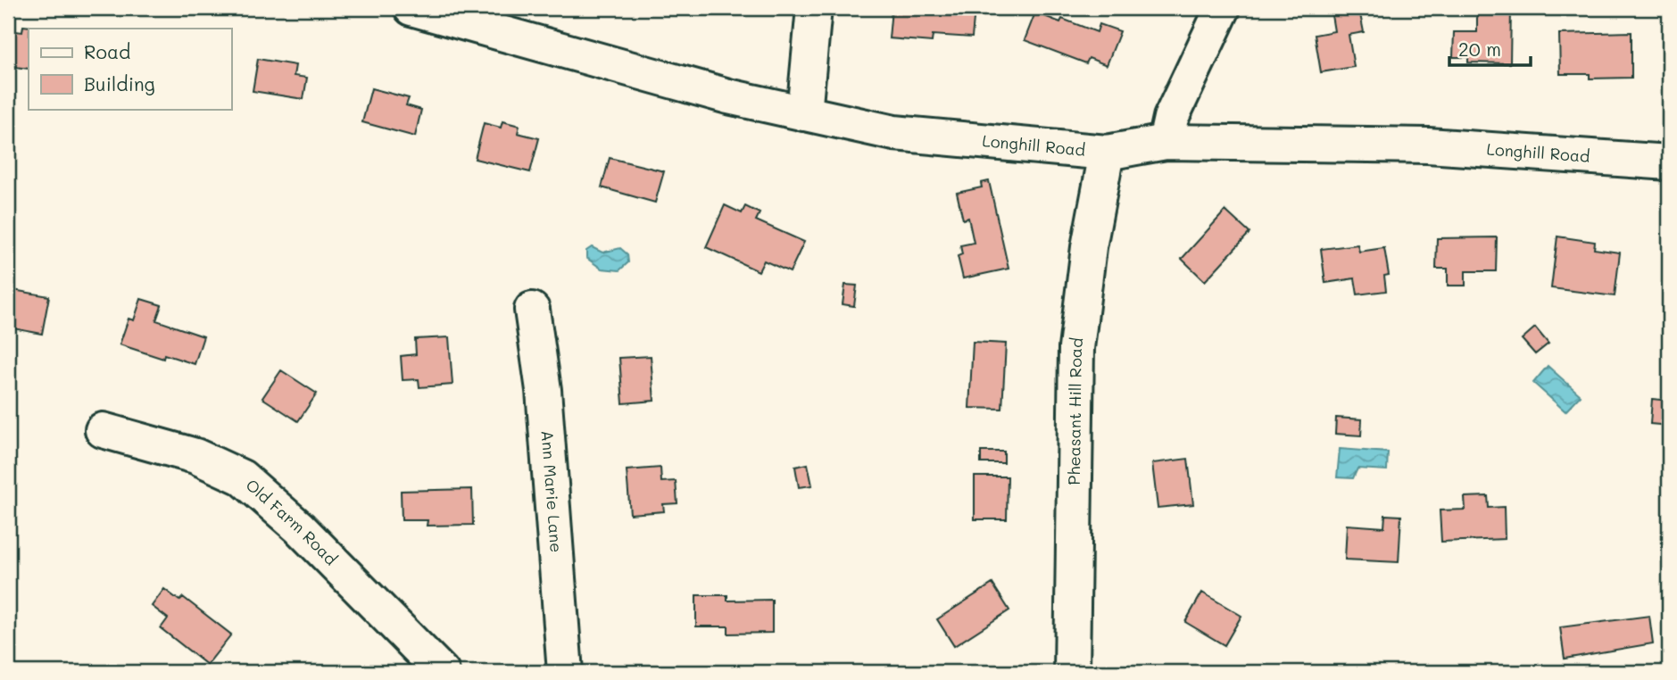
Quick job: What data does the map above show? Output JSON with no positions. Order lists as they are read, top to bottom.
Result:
{
  "streets": {
    "street": [
      "Longhill Road",
      "Pheasant Hill Road",
      "Ann Marie Lane",
      "Old Farm Road"
    ]
  },
  "crossings": [
    ["Longhill Road", "Pheasant Hill Road"]
  ],
  "legend": ["Road", "Building"],
  "scale_bar": "20 m"
}
